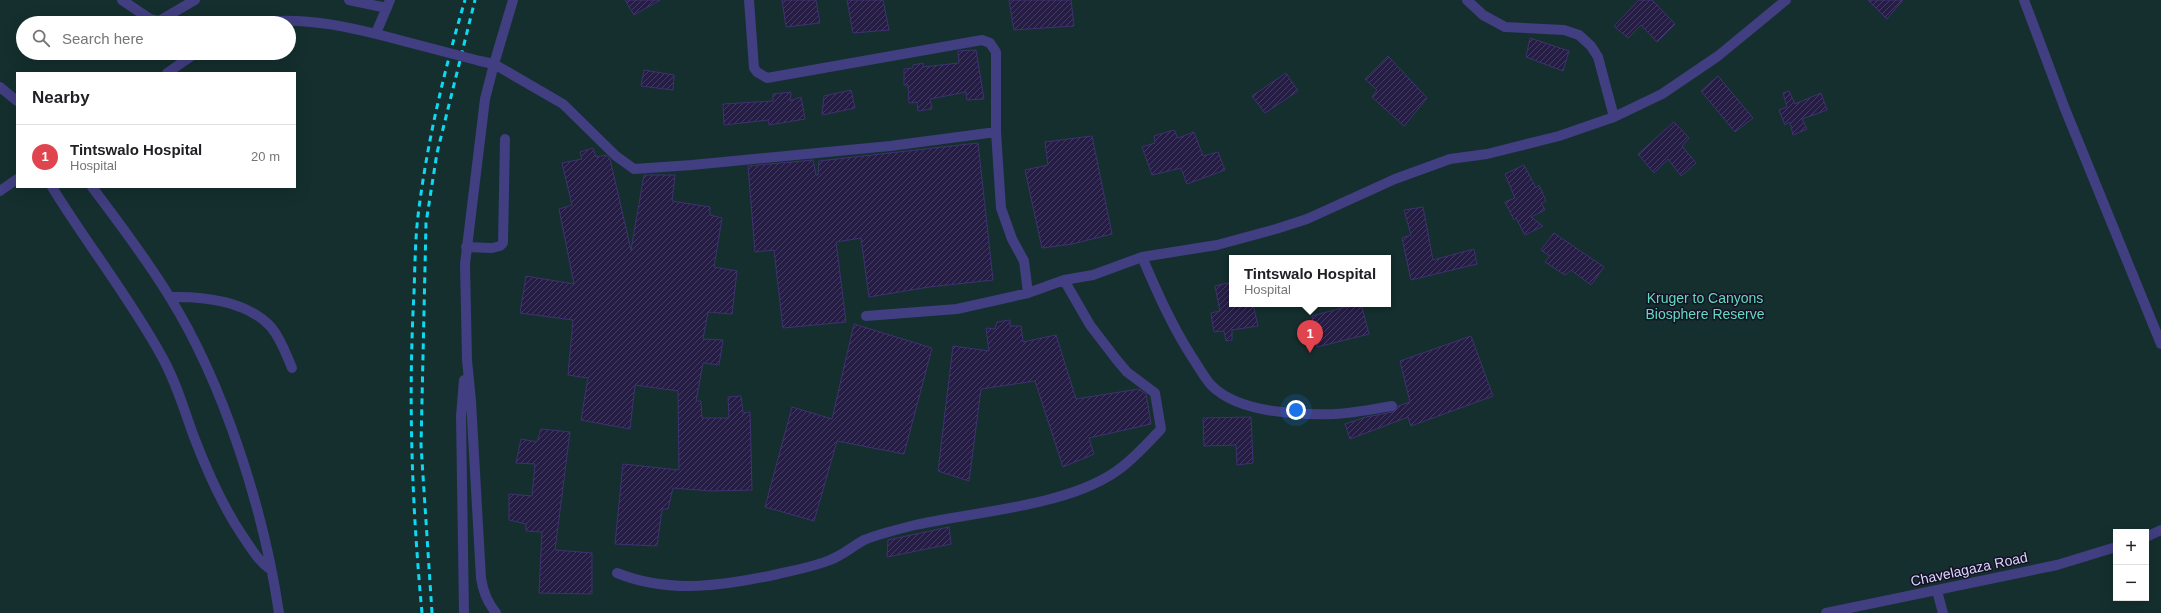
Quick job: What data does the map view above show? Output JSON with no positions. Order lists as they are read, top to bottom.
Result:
{
  "streets": {
    "street": ["Chavelagaza Road"]
  },
  "parks": ["Kruger to Canyons Biosphere Reserve"],
  "page": {
    "search": "Search here",
    "heading": "Nearby",
    "list": [
      {
        "mark": "1",
        "name": "Tintswalo Hospital",
        "note": "Hospital",
        "value": "20 m"
      }
    ],
    "popup": ["Tintswalo Hospital", "Hospital"],
    "pins": "1",
    "map_buttons": ["+", "−"]
  }
}
